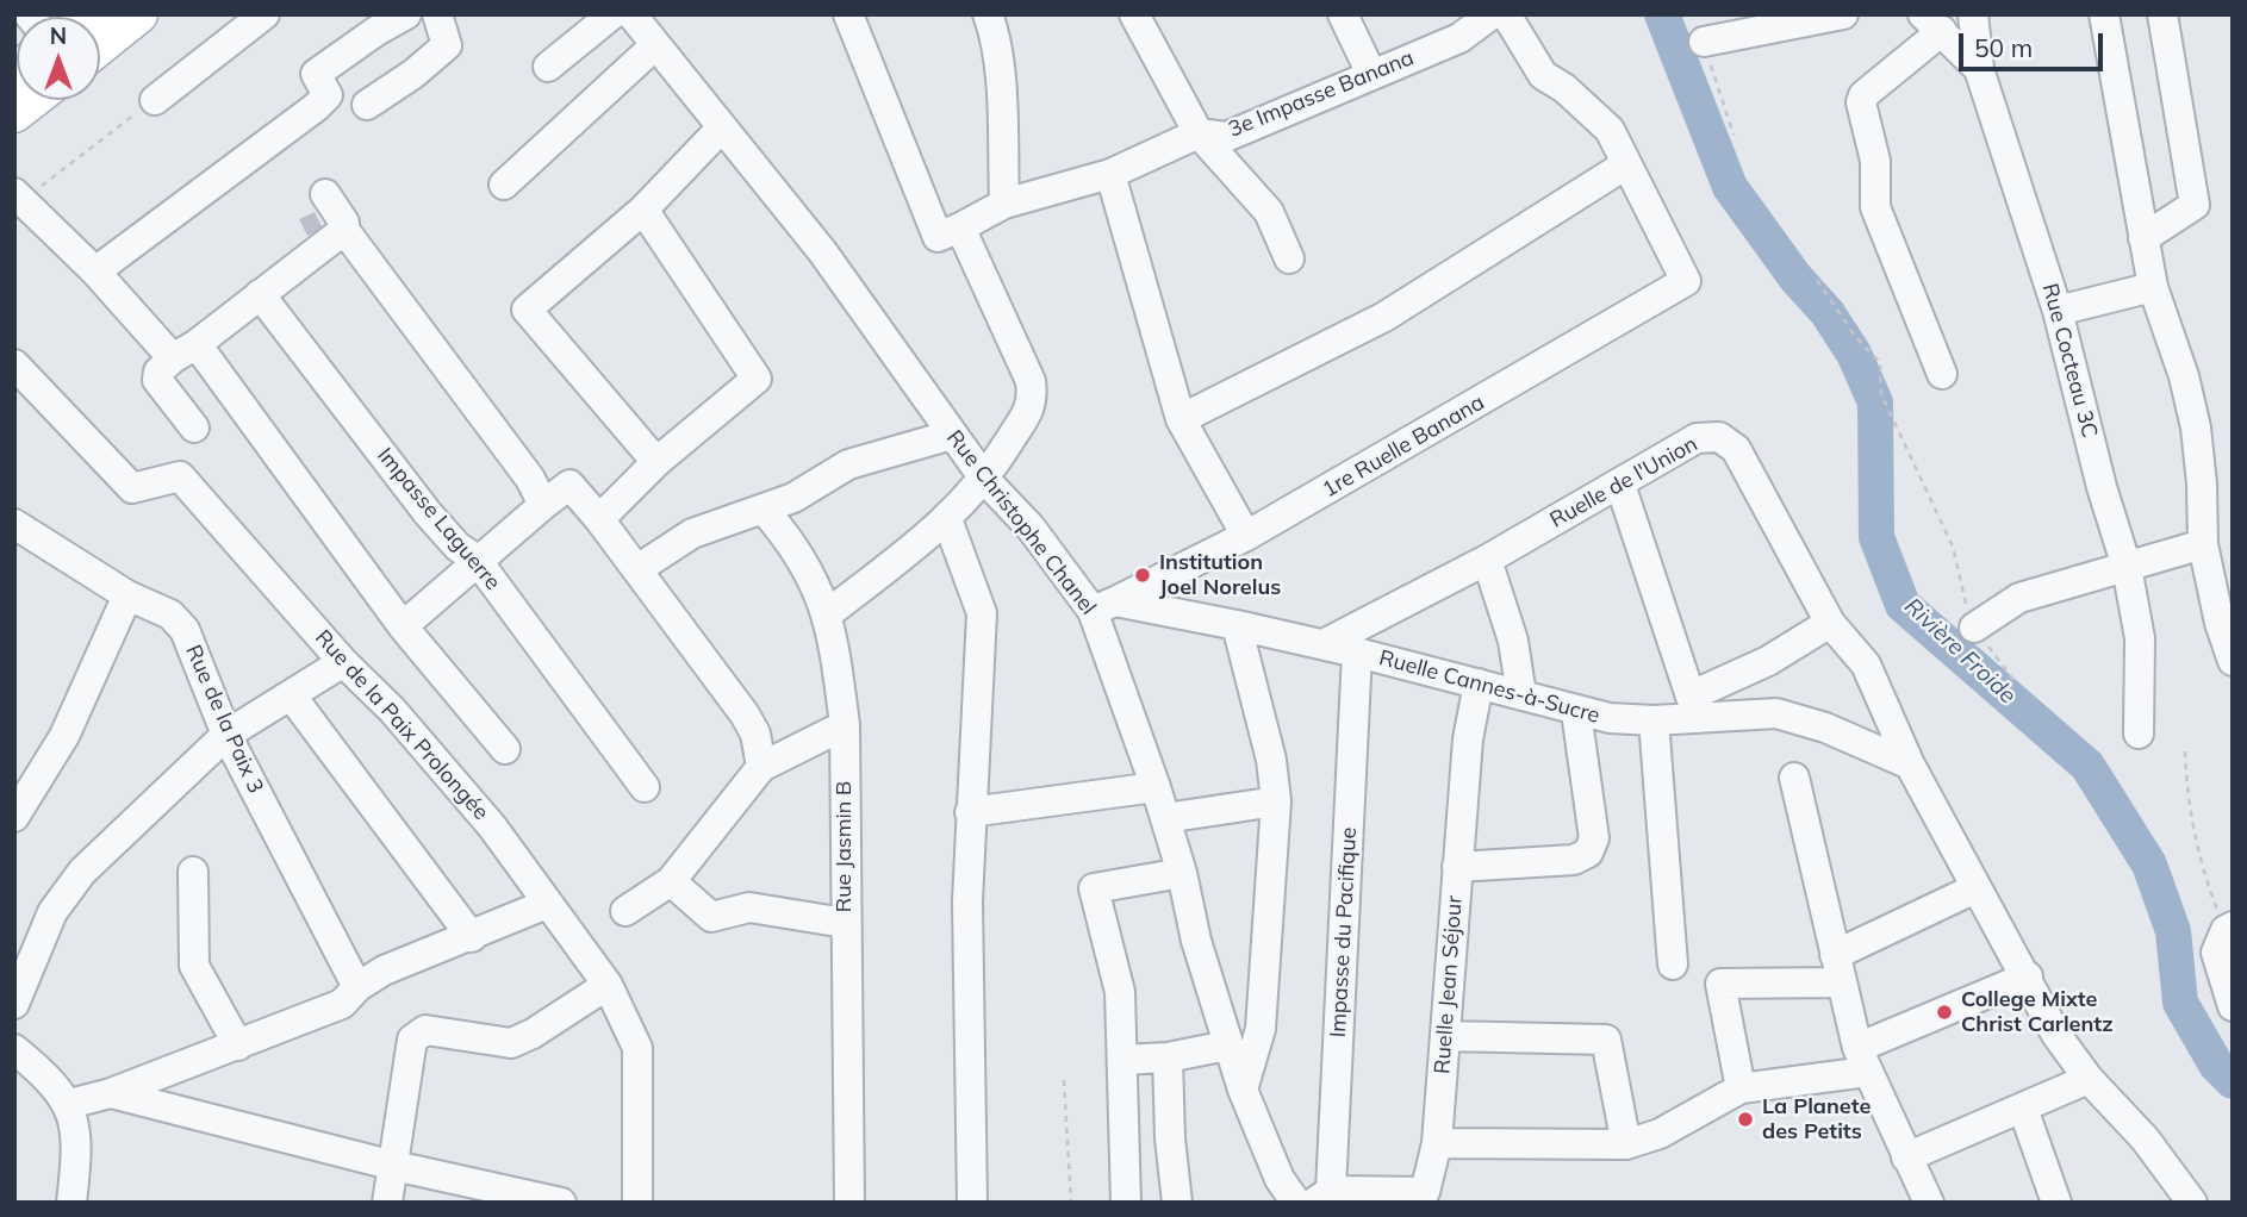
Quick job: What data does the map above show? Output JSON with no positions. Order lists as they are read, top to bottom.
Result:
{
  "streets": {
    "street": [
      "3e Impasse Banana",
      "Rue Cocteau 3C",
      "1re Ruelle Banana",
      "Ruelle de l'Union",
      "Impasse Laguerre",
      "Rue Christophe Chanel",
      "Ruelle Cannes-à-Sucre",
      "Rue de la Paix 3",
      "Rue de la Paix Prolongée",
      "Rue Jasmin B",
      "Impasse du Pacifique",
      "Ruelle Jean Séjour"
    ]
  },
  "crossings": [
    ["1re Ruelle Banana", "Rue Christophe Chanel"],
    ["1re Ruelle Banana", "Ruelle Cannes-à-Sucre"],
    ["Ruelle de l'Union", "Ruelle Cannes-à-Sucre"],
    ["Rue Christophe Chanel", "Ruelle Cannes-à-Sucre"],
    ["Ruelle Cannes-à-Sucre", "Impasse du Pacifique"],
    ["Ruelle Cannes-à-Sucre", "Ruelle Jean Séjour"],
    ["Impasse du Pacifique", "Ruelle Jean Séjour"]
  ],
  "water": ["Rivière Froide"],
  "places": ["Institution Joel Norelus", "College Mixte Christ Carlentz", "La Planete des Petits"],
  "scale_bar": "50 m",
  "north": "top"
}
